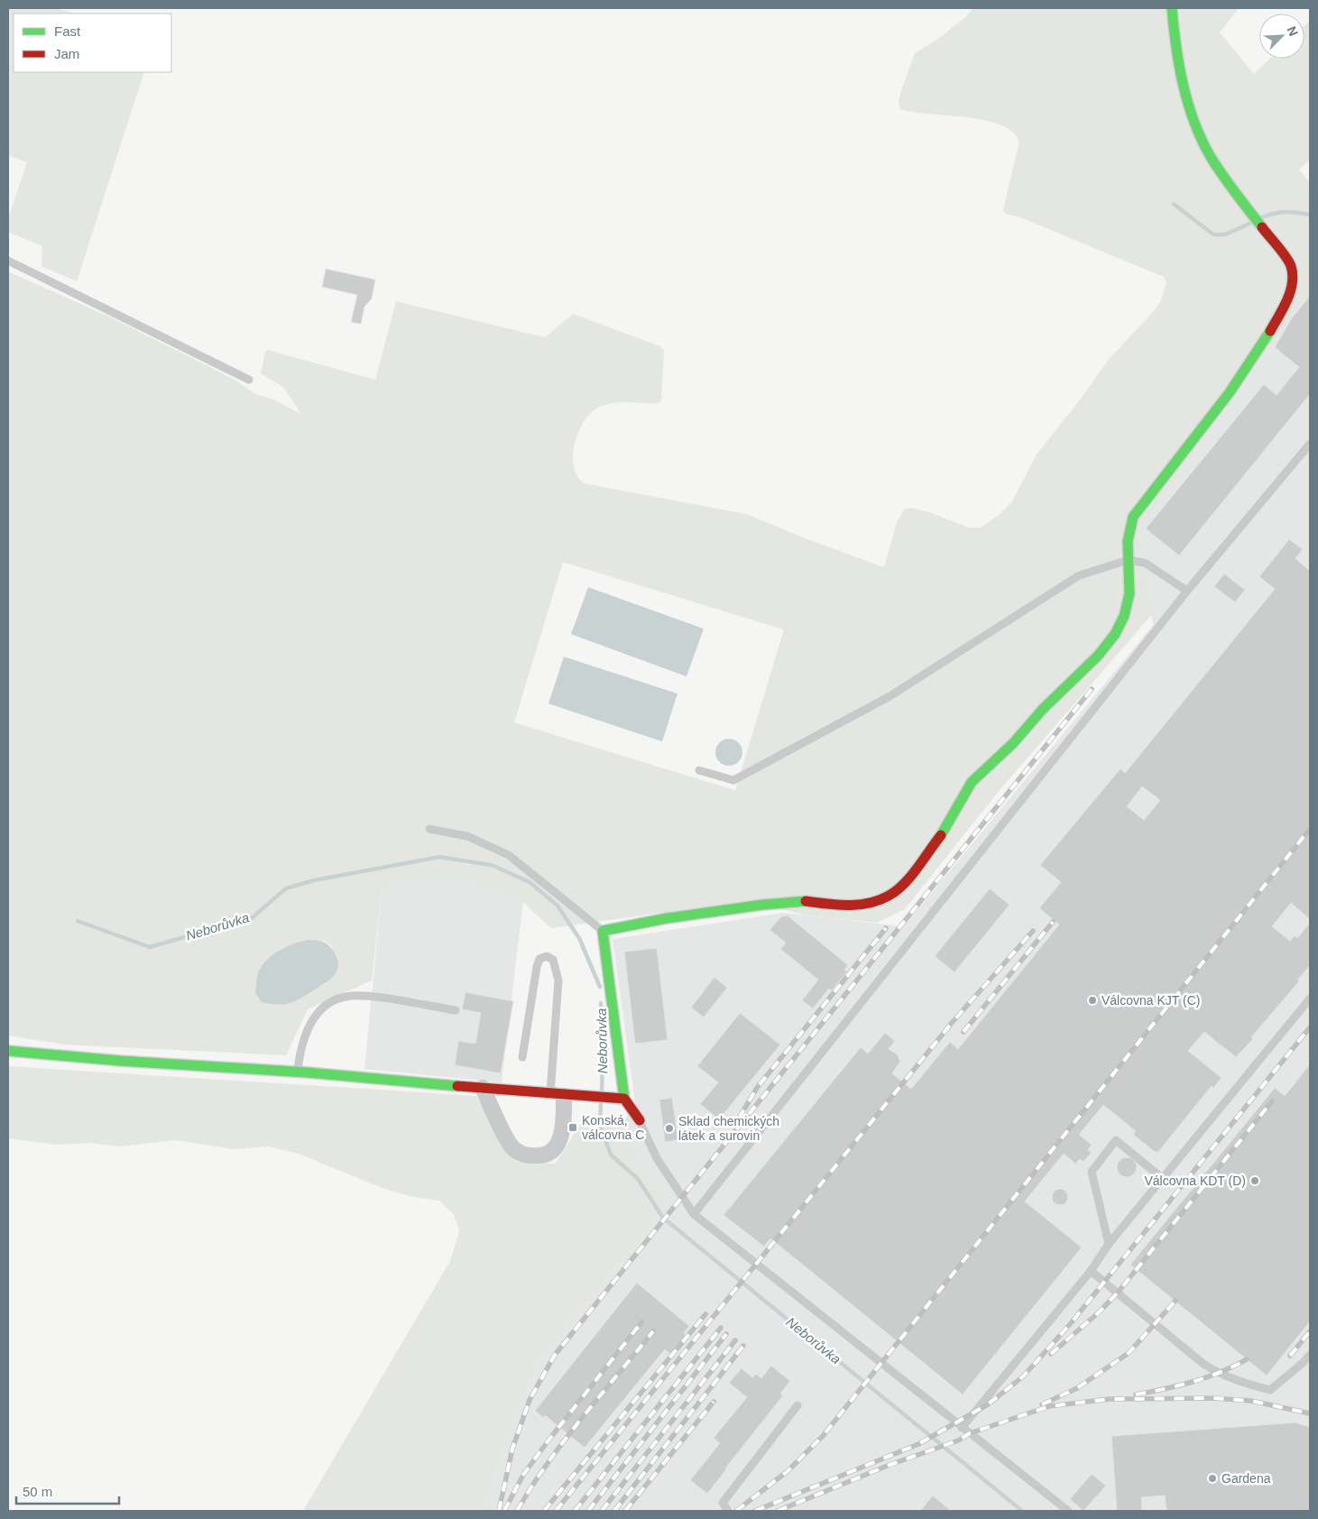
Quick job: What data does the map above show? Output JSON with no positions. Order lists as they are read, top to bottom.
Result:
{
  "water": ["Neborůvka"],
  "places": {
    "other": [
      "Válcovna KJT (C)",
      "Sklad chemických látek a surovin",
      "Válcovna KDT (D)",
      "Gardena"
    ],
    "transit": ["Konská, válcovna C"]
  },
  "legend": ["Fast", "Jam"],
  "scale_bar": "50 m",
  "north": "top right"
}
